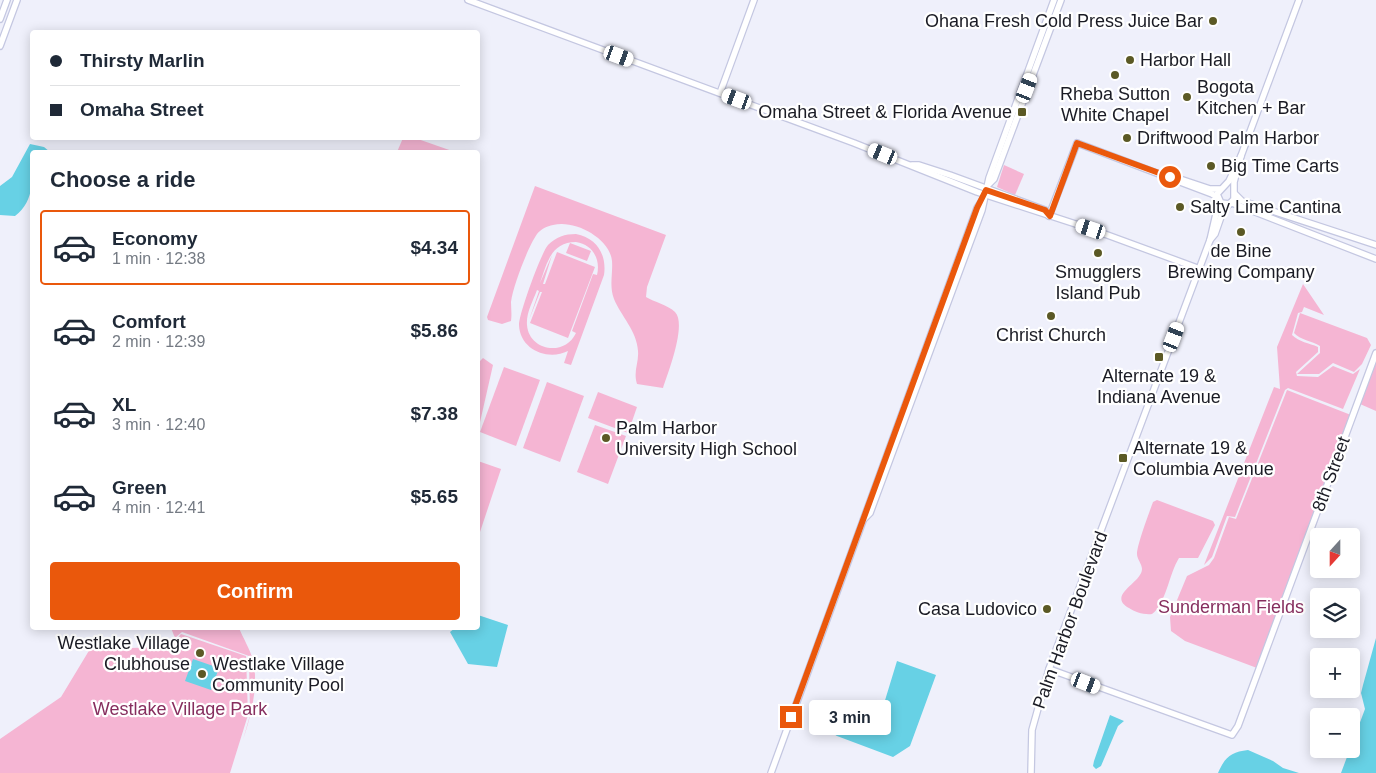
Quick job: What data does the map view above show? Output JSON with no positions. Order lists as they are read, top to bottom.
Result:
{
  "streets": {
    "street": ["8th Street", "Palm Harbor Boulevard"]
  },
  "crossings": [
    ["8th Street", "Palm Harbor Boulevard"]
  ],
  "parks": ["Sunderman Fields", "Westlake Village Park"],
  "places": {
    "other": [
      "Ohana Fresh Cold Press Juice Bar",
      "Harbor Hall",
      "Rheba Sutton White Chapel",
      "Bogota Kitchen + Bar",
      "Driftwood Palm Harbor",
      "Big Time Carts",
      "Salty Lime Cantina",
      "de Bine Brewing Company",
      "Smugglers Island Pub",
      "Christ Church",
      "Palm Harbor University High School",
      "Casa Ludovico",
      "Westlake Village Clubhouse",
      "Westlake Village Community Pool"
    ],
    "transit": ["Omaha Street & Florida Avenue", "Alternate 19 & Indiana Avenue", "Alternate 19 & Columbia Avenue"]
  },
  "north": "bottom",
  "page": {
    "banner": ["Thirsty Marlin", "Omaha Street"],
    "heading": "Choose a ride",
    "list": [
      {
        "name": "Economy",
        "note": "1 min · 12:38",
        "value": "$4.34"
      },
      {
        "name": "Comfort",
        "note": "2 min · 12:39",
        "value": "$5.86"
      },
      {
        "name": "XL",
        "note": "3 min · 12:40",
        "value": "$7.38"
      },
      {
        "name": "Green",
        "note": "4 min · 12:41",
        "value": "$5.65"
      }
    ],
    "map_buttons": ["+", "−"],
    "buttons": "Confirm",
    "bubble": "3 min"
  }
}
